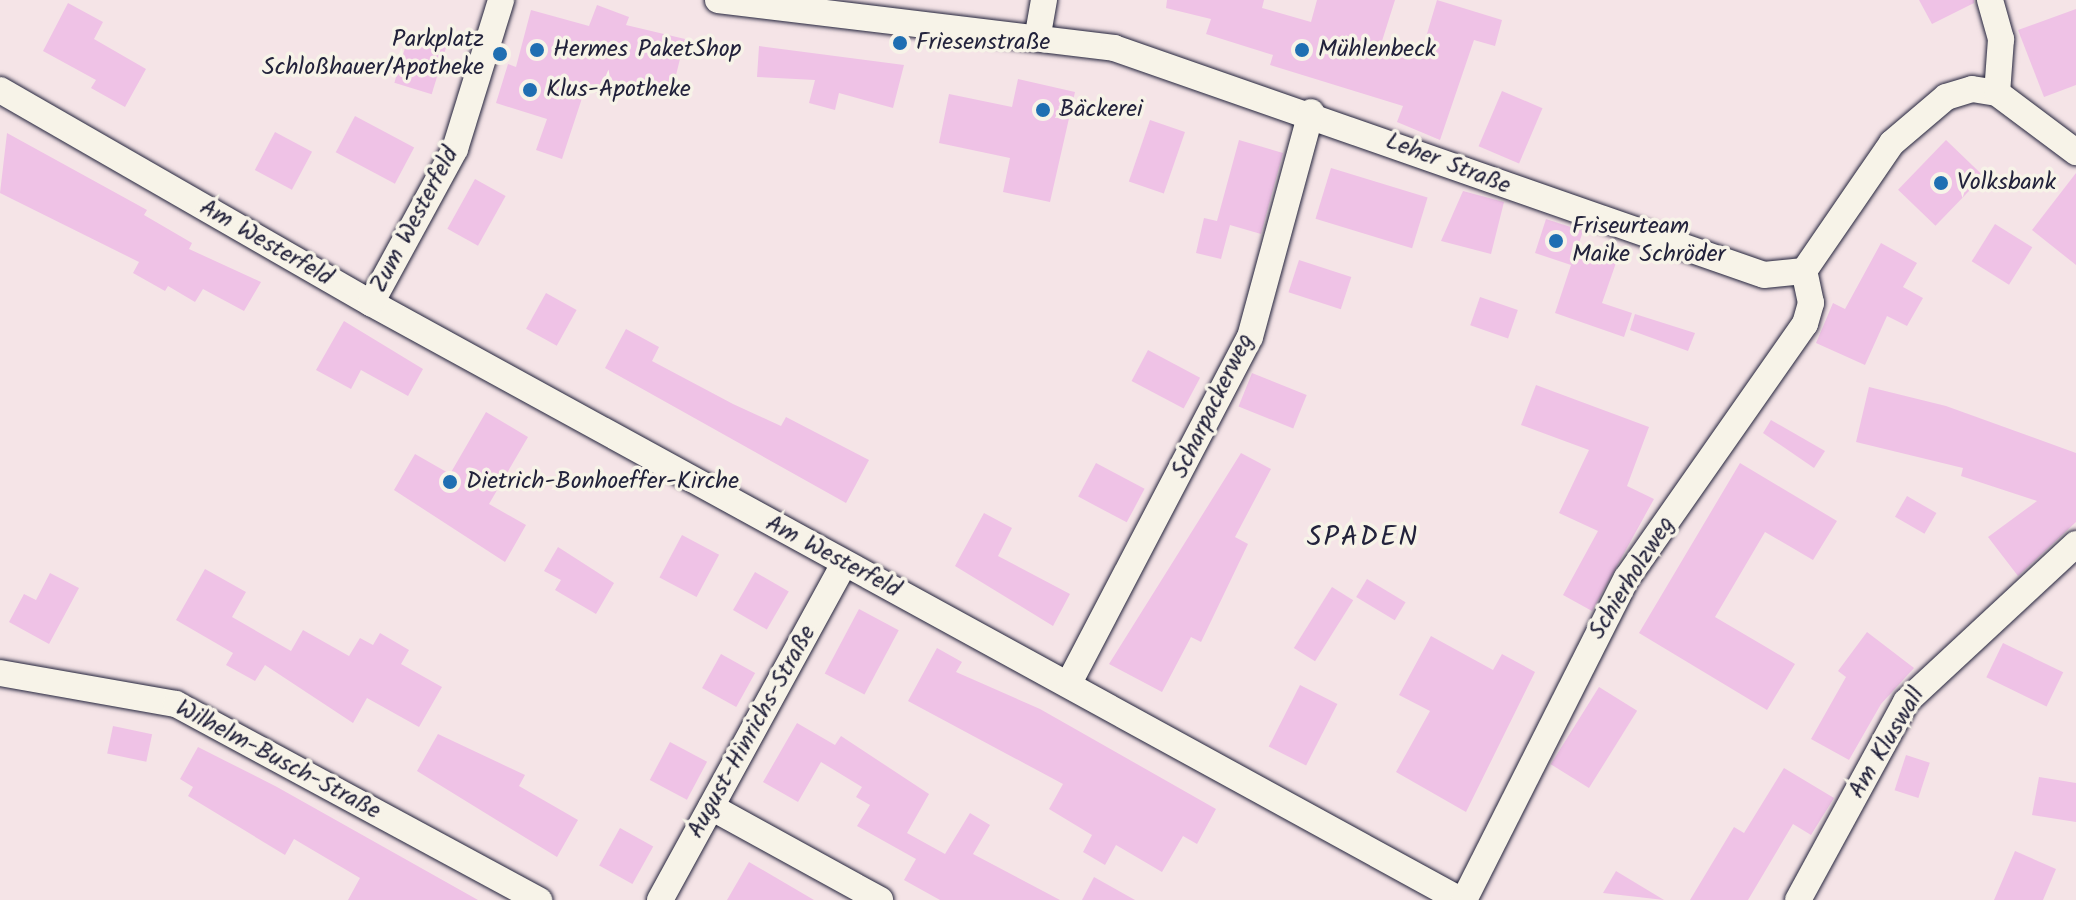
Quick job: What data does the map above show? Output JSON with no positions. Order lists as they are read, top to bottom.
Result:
{
  "streets": {
    "street": [
      "Leher Straße",
      "Zum Westerfeld",
      "Am Westerfeld",
      "Scharpackerweg",
      "Schierholzweg",
      "August-Hinrichs-Straße",
      "Am Kluswall",
      "Wilhelm-Busch-Straße"
    ]
  },
  "crossings": [
    ["Leher Straße", "Scharpackerweg"],
    ["Leher Straße", "Schierholzweg"],
    ["Zum Westerfeld", "Am Westerfeld"],
    ["Am Westerfeld", "Scharpackerweg"],
    ["Am Westerfeld", "Schierholzweg"],
    ["Am Westerfeld", "August-Hinrichs-Straße"]
  ],
  "districts": ["SPADEN"],
  "places": [
    "Friesenstraße",
    "Hermes PaketShop",
    "Mühlenbeck",
    "Parkplatz Schloßhauer/Apotheke",
    "Klus-Apotheke",
    "Bäckerei",
    "Volksbank",
    "Friseurteam Maike Schröder",
    "Dietrich-Bonhoeffer-Kirche"
  ]
}
